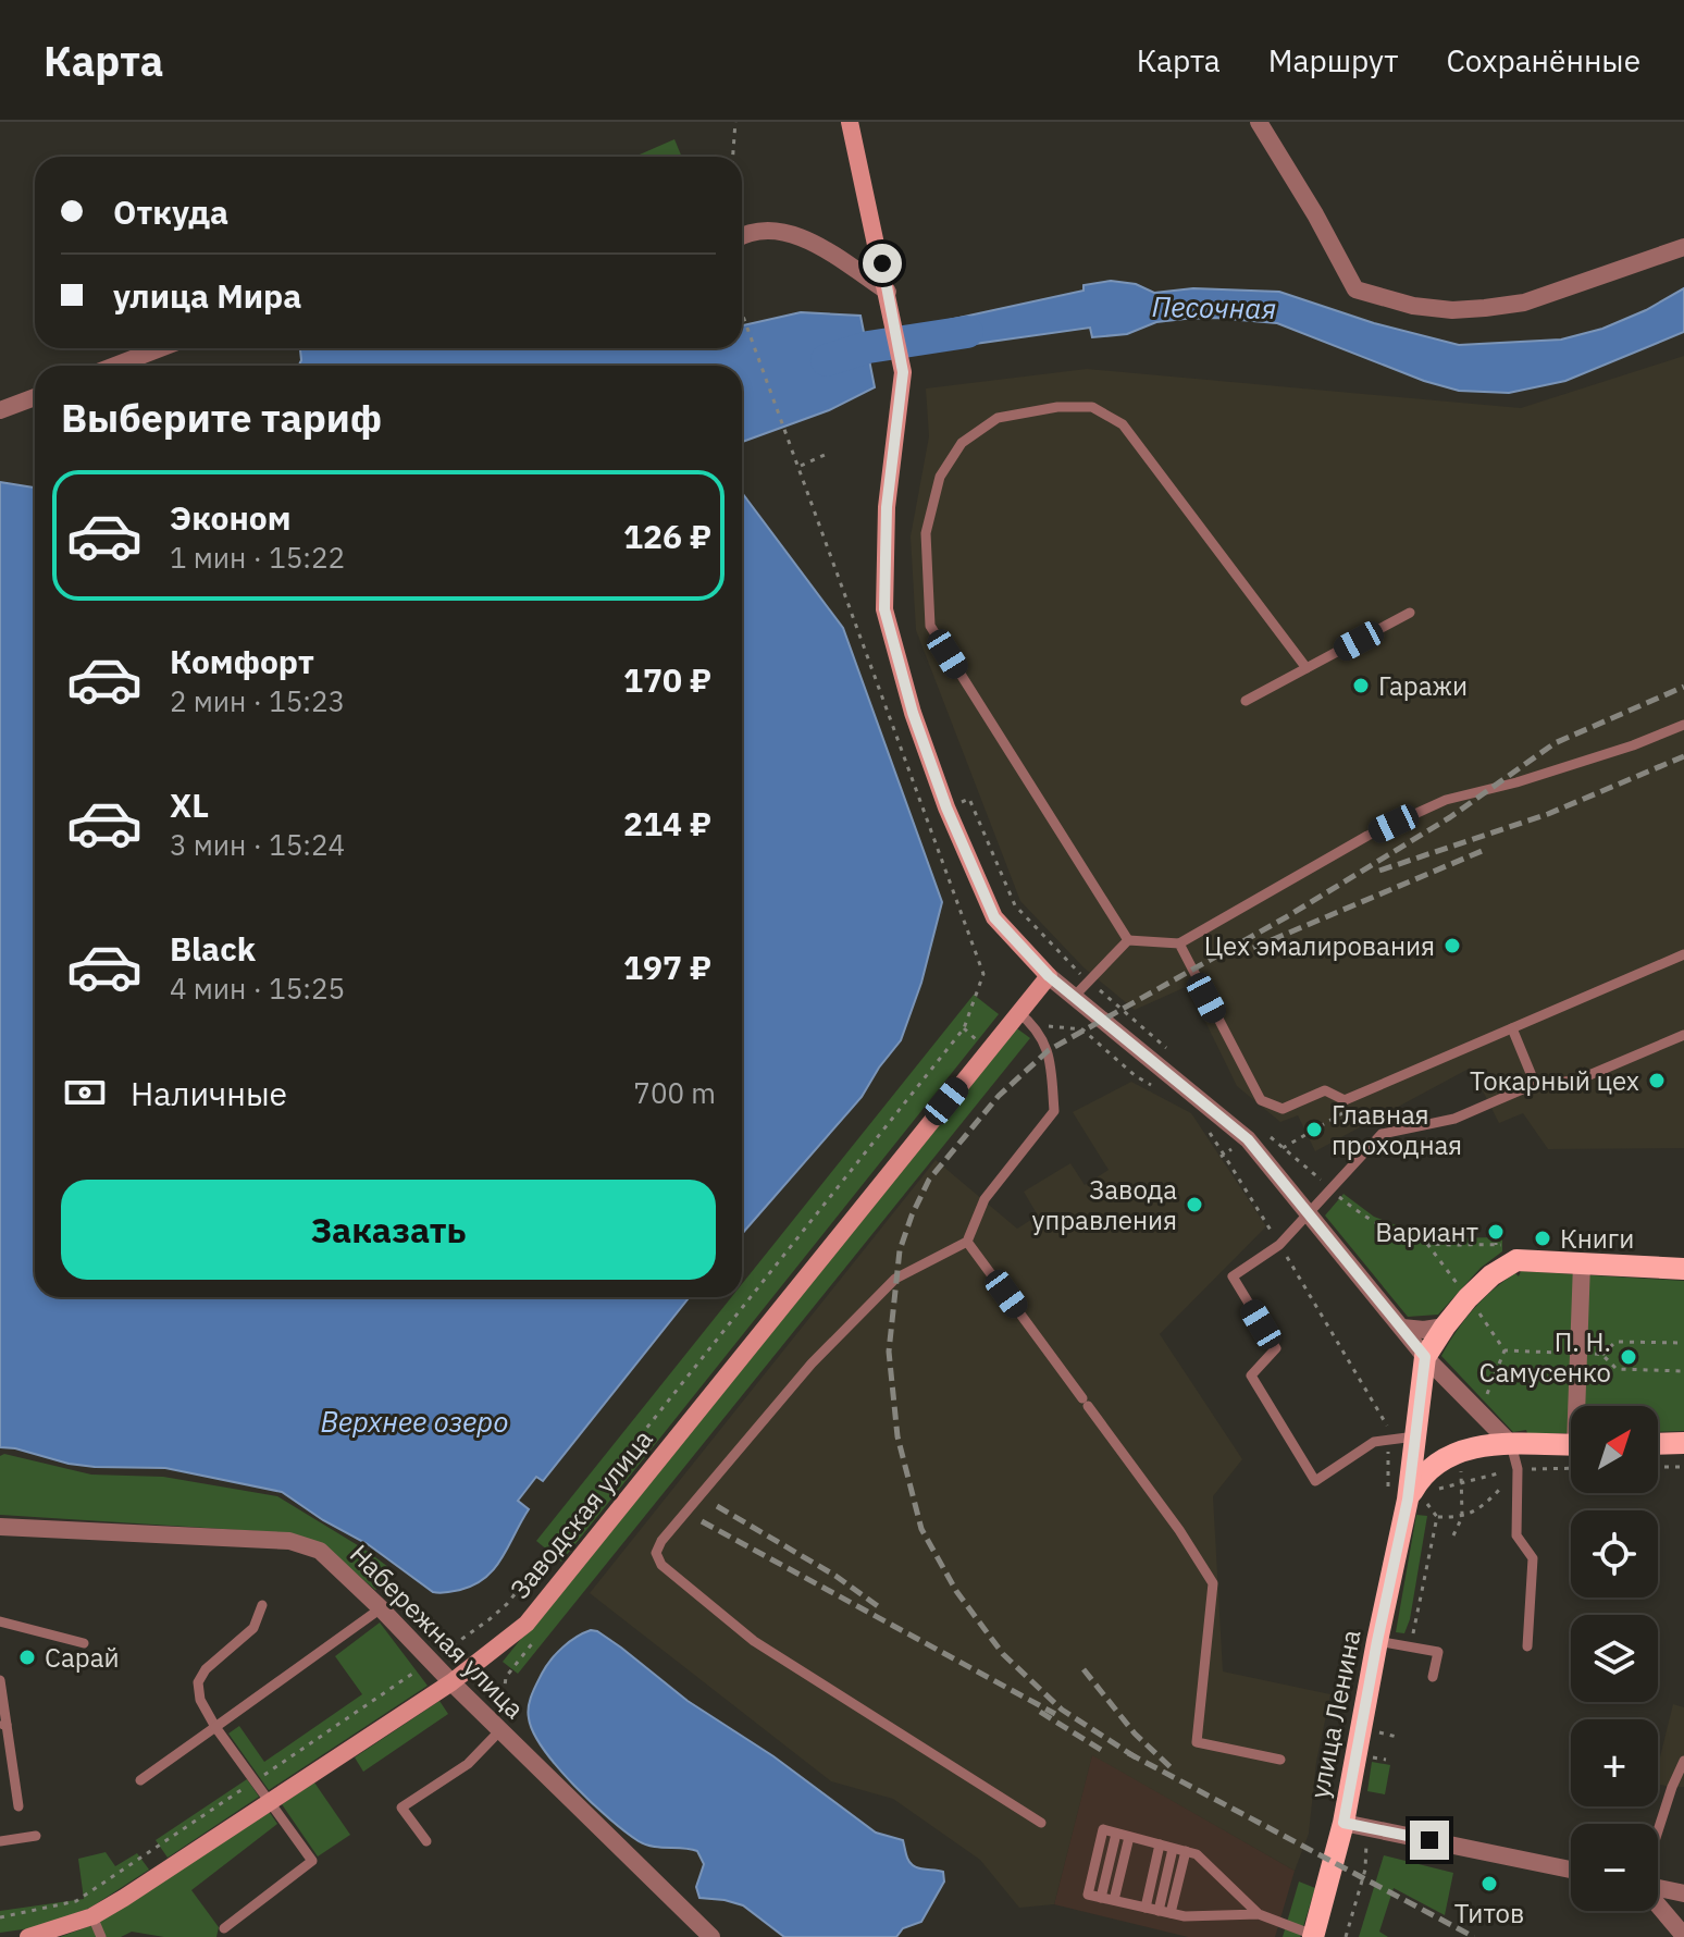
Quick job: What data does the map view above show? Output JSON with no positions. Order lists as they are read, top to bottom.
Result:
{
  "streets": {
    "main road": ["Заводская улица", "улица Ленина"],
    "street": ["Набережная улица"]
  },
  "crossings": [
    ["Заводская улица", "Набережная улица"]
  ],
  "water": ["Песочная", "Верхнее озеро"],
  "places": [
    "Гаражи",
    "Цех эмалирования",
    "Токарный цех",
    "Главная проходная",
    "Завода управления",
    "Вариант",
    "Книги",
    "П. Н. Самусенко",
    "Сарай",
    "Титов"
  ],
  "north": "top right",
  "page": {
    "header": "Карта",
    "nav": ["Карта", "Маршрут", "Сохранённые"],
    "banner": ["Откуда", "улица Мира"],
    "heading": "Выберите тариф",
    "list": [
      {
        "name": "Эконом",
        "note": "1 мин · 15:22",
        "value": "126 ₽"
      },
      {
        "name": "Комфорт",
        "note": "2 мин · 15:23",
        "value": "170 ₽"
      },
      {
        "name": "XL",
        "note": "3 мин · 15:24",
        "value": "214 ₽"
      },
      {
        "name": "Black",
        "note": "4 мин · 15:25",
        "value": "197 ₽"
      }
    ],
    "pay": ["Наличные", "700 m"],
    "buttons": "Заказать",
    "map_buttons": ["+", "−"]
  }
}
